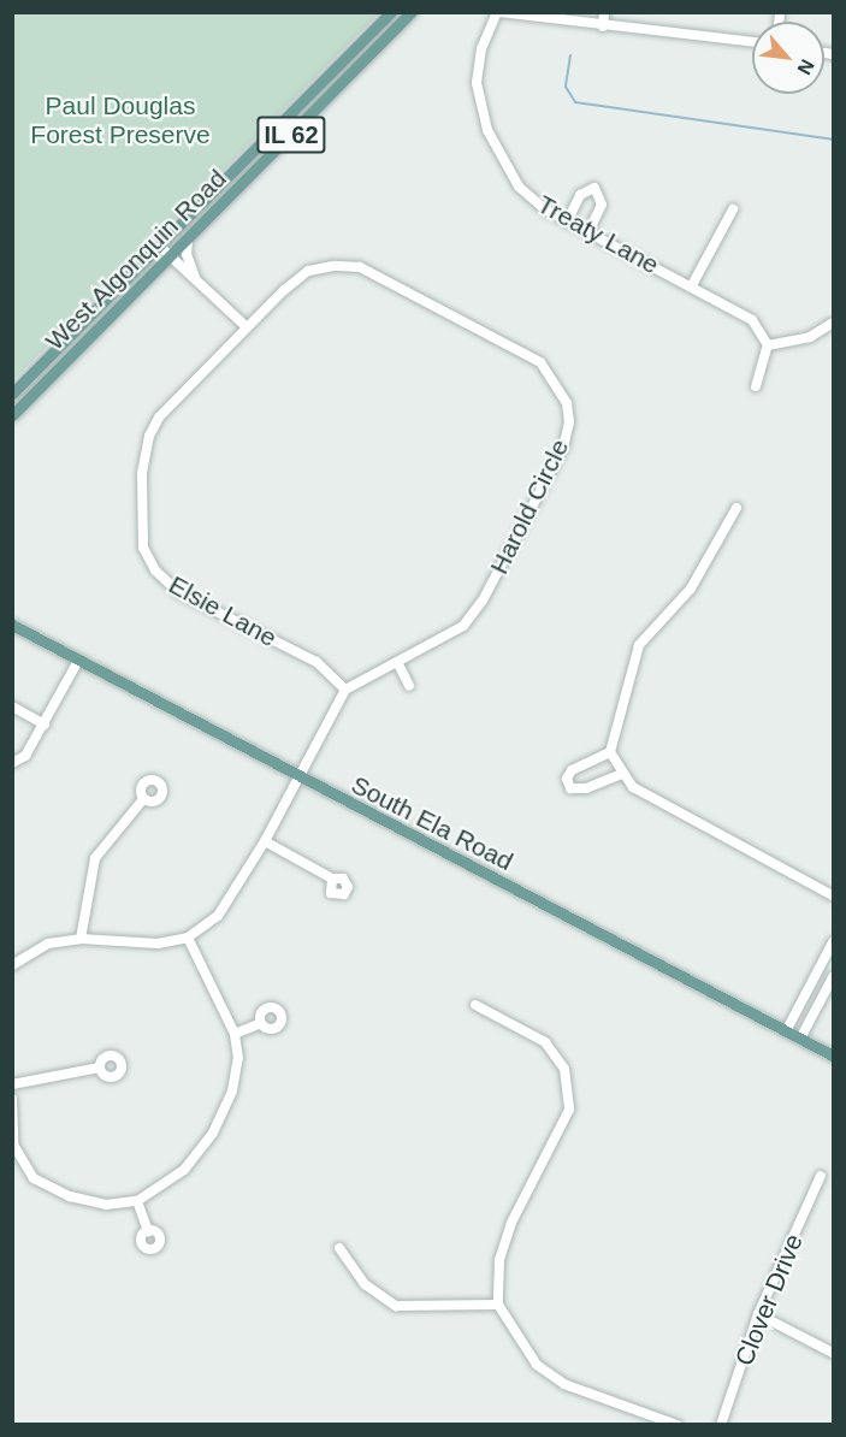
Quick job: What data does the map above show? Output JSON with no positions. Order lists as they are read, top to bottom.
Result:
{
  "streets": {
    "main road": ["IL 62", "West Algonquin Road", "South Ela Road"],
    "street": [
      "Treaty Lane",
      "Harold Circle",
      "Elsie Lane",
      "Clover Drive"
    ]
  },
  "crossings": [
    ["Harold Circle", "Elsie Lane"]
  ],
  "parks": ["Paul Douglas Forest Preserve"],
  "north": "bottom right"
}
